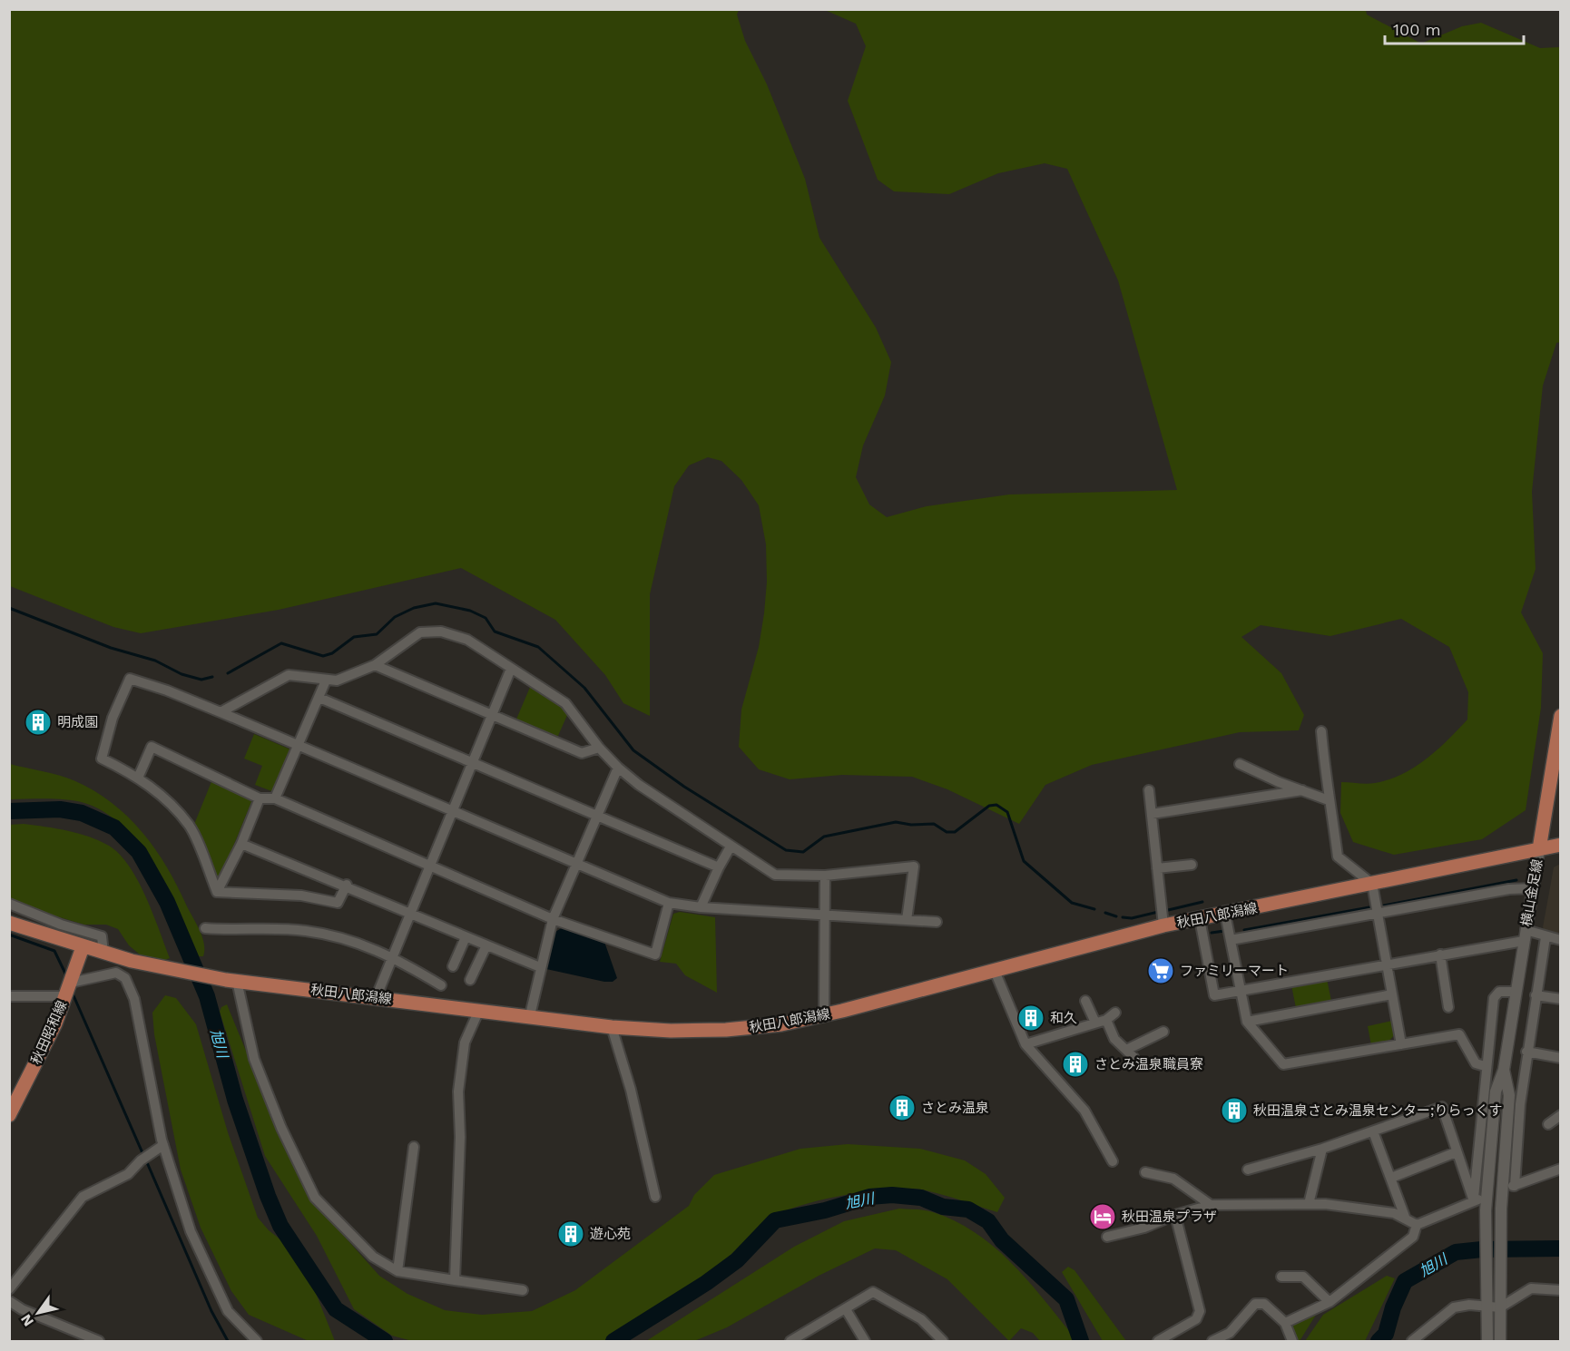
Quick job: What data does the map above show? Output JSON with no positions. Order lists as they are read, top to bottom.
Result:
{
  "streets": {
    "main road": ["横山金足線", "秋田八郎潟線", "秋田昭和線"]
  },
  "crossings": [
    ["横山金足線", "秋田八郎潟線"],
    ["秋田八郎潟線", "秋田昭和線"]
  ],
  "water": ["旭川"],
  "places": {
    "building": [
      "明成園",
      "和久",
      "さとみ温泉職員寮",
      "さとみ温泉",
      "秋田温泉さとみ温泉センター;りらっくす",
      "遊心苑"
    ],
    "supermarket": ["ファミリーマート"],
    "hotel": ["秋田温泉プラザ"]
  },
  "scale_bar": "100 m",
  "north": "bottom left"
}
